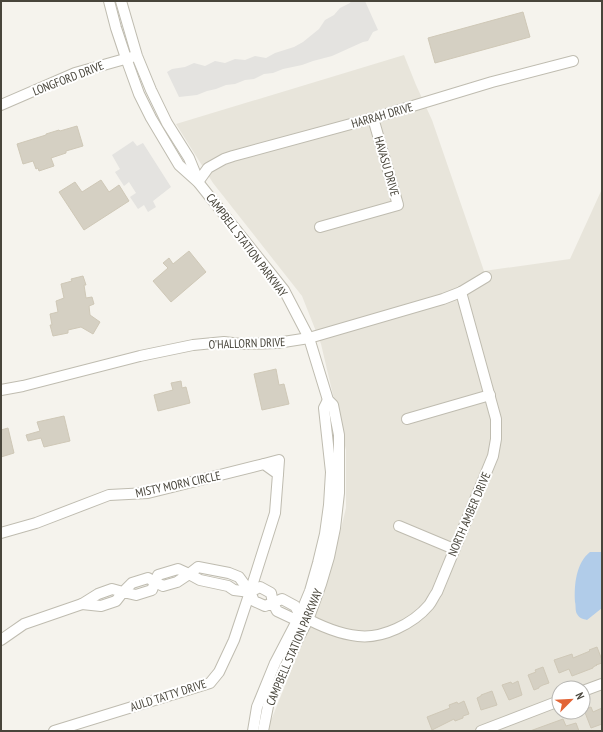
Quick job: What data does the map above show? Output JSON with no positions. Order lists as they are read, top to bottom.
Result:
{
  "streets": {
    "street": [
      "LONGFORD DRIVE",
      "HARRAH DRIVE",
      "HAVASU DRIVE",
      "CAMPBELL STATION PARKWAY",
      "O'HALLORN DRIVE",
      "MISTY MORN CIRCLE",
      "NORTH AMBER DRIVE",
      "AULD TATTY DRIVE"
    ]
  },
  "crossings": [
    ["LONGFORD DRIVE", "CAMPBELL STATION PARKWAY"],
    ["HARRAH DRIVE", "HAVASU DRIVE"],
    ["HARRAH DRIVE", "CAMPBELL STATION PARKWAY"],
    ["CAMPBELL STATION PARKWAY", "O'HALLORN DRIVE"],
    ["CAMPBELL STATION PARKWAY", "NORTH AMBER DRIVE"],
    ["O'HALLORN DRIVE", "NORTH AMBER DRIVE"],
    ["MISTY MORN CIRCLE", "AULD TATTY DRIVE"]
  ],
  "north": "top right"
}
